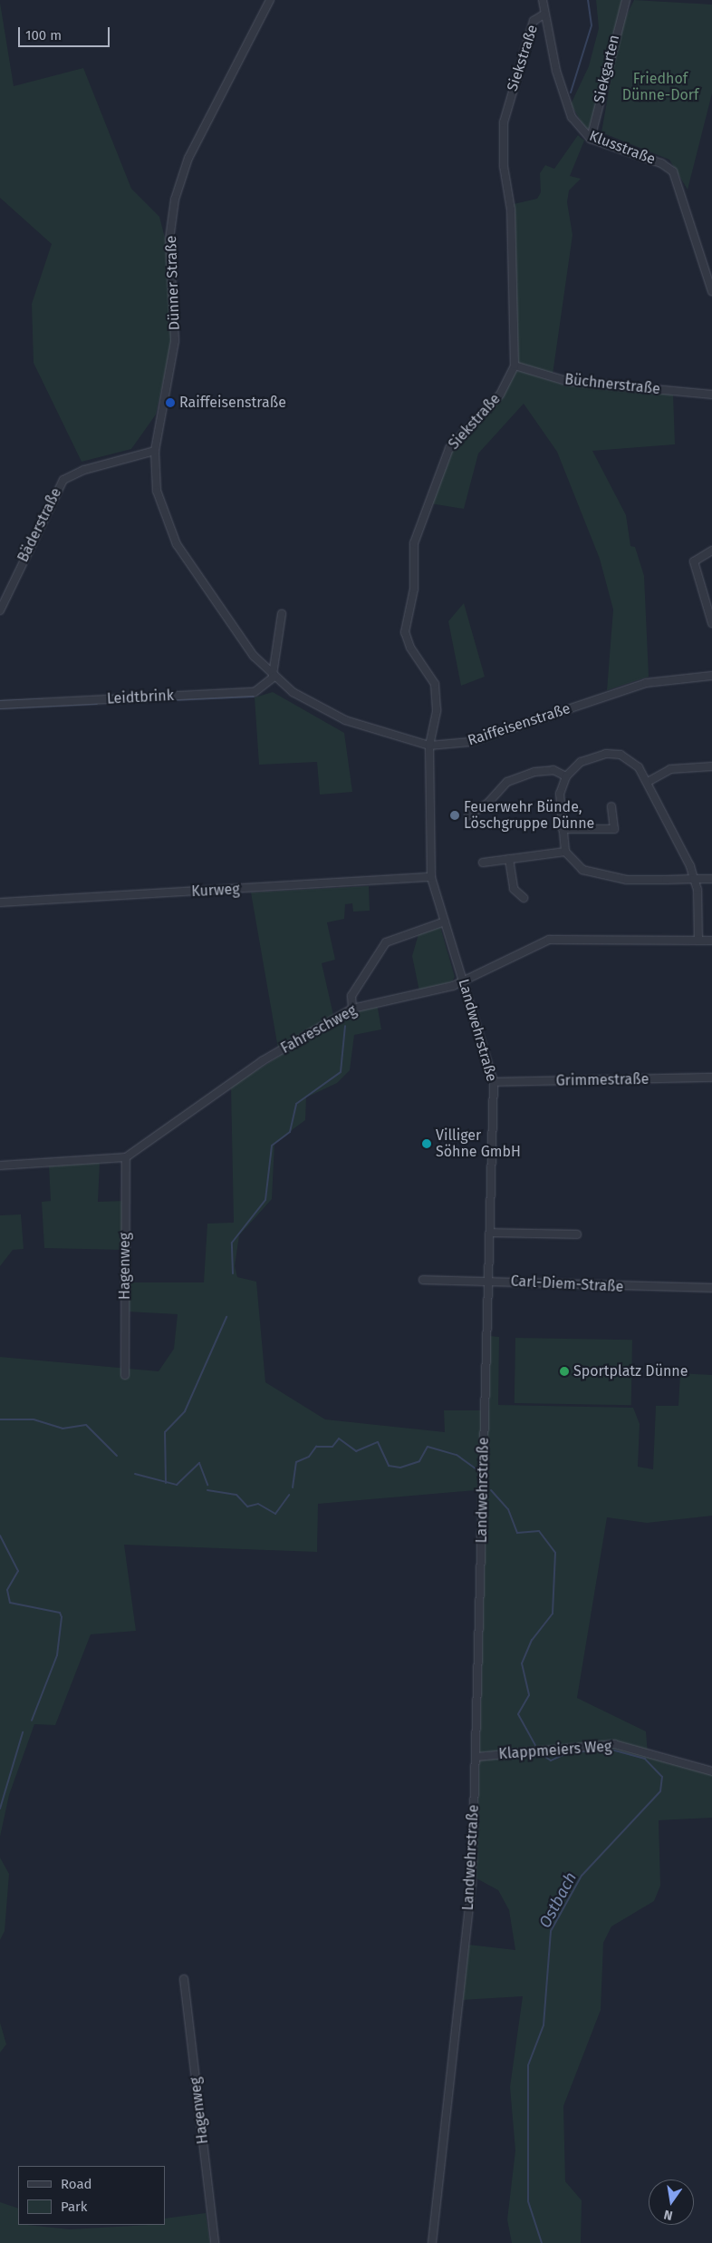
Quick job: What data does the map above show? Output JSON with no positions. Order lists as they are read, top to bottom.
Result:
{
  "streets": {
    "street": [
      "Siekstraße",
      "Siekgarten",
      "Klusstraße",
      "Dünner Straße",
      "Büchnerstraße",
      "Bäderstraße",
      "Leidtbrink",
      "Raiffeisenstraße",
      "Kurweg",
      "Fahreschweg",
      "Landwehrstraße",
      "Grimmestraße",
      "Hagenweg",
      "Carl-Diem-Straße",
      "Klappmeiers Weg"
    ]
  },
  "crossings": [
    ["Siekstraße", "Klusstraße"],
    ["Siekstraße", "Büchnerstraße"],
    ["Siekstraße", "Raiffeisenstraße"],
    ["Siekstraße", "Landwehrstraße"],
    ["Siekgarten", "Klusstraße"],
    ["Dünner Straße", "Bäderstraße"],
    ["Dünner Straße", "Raiffeisenstraße"],
    ["Bäderstraße", "Raiffeisenstraße"],
    ["Leidtbrink", "Raiffeisenstraße"],
    ["Raiffeisenstraße", "Landwehrstraße"],
    ["Kurweg", "Landwehrstraße"],
    ["Fahreschweg", "Landwehrstraße"],
    ["Fahreschweg", "Hagenweg"],
    ["Landwehrstraße", "Grimmestraße"],
    ["Landwehrstraße", "Carl-Diem-Straße"],
    ["Landwehrstraße", "Klappmeiers Weg"]
  ],
  "water": ["Ostbach"],
  "parks": ["Friedhof Dünne-Dorf"],
  "places": [
    "Raiffeisenstraße",
    "Feuerwehr Bünde, Löschgruppe Dünne",
    "Villiger Söhne GmbH",
    "Sportplatz Dünne"
  ],
  "legend": ["Road", "Park"],
  "scale_bar": "100 m",
  "north": "bottom"
}
